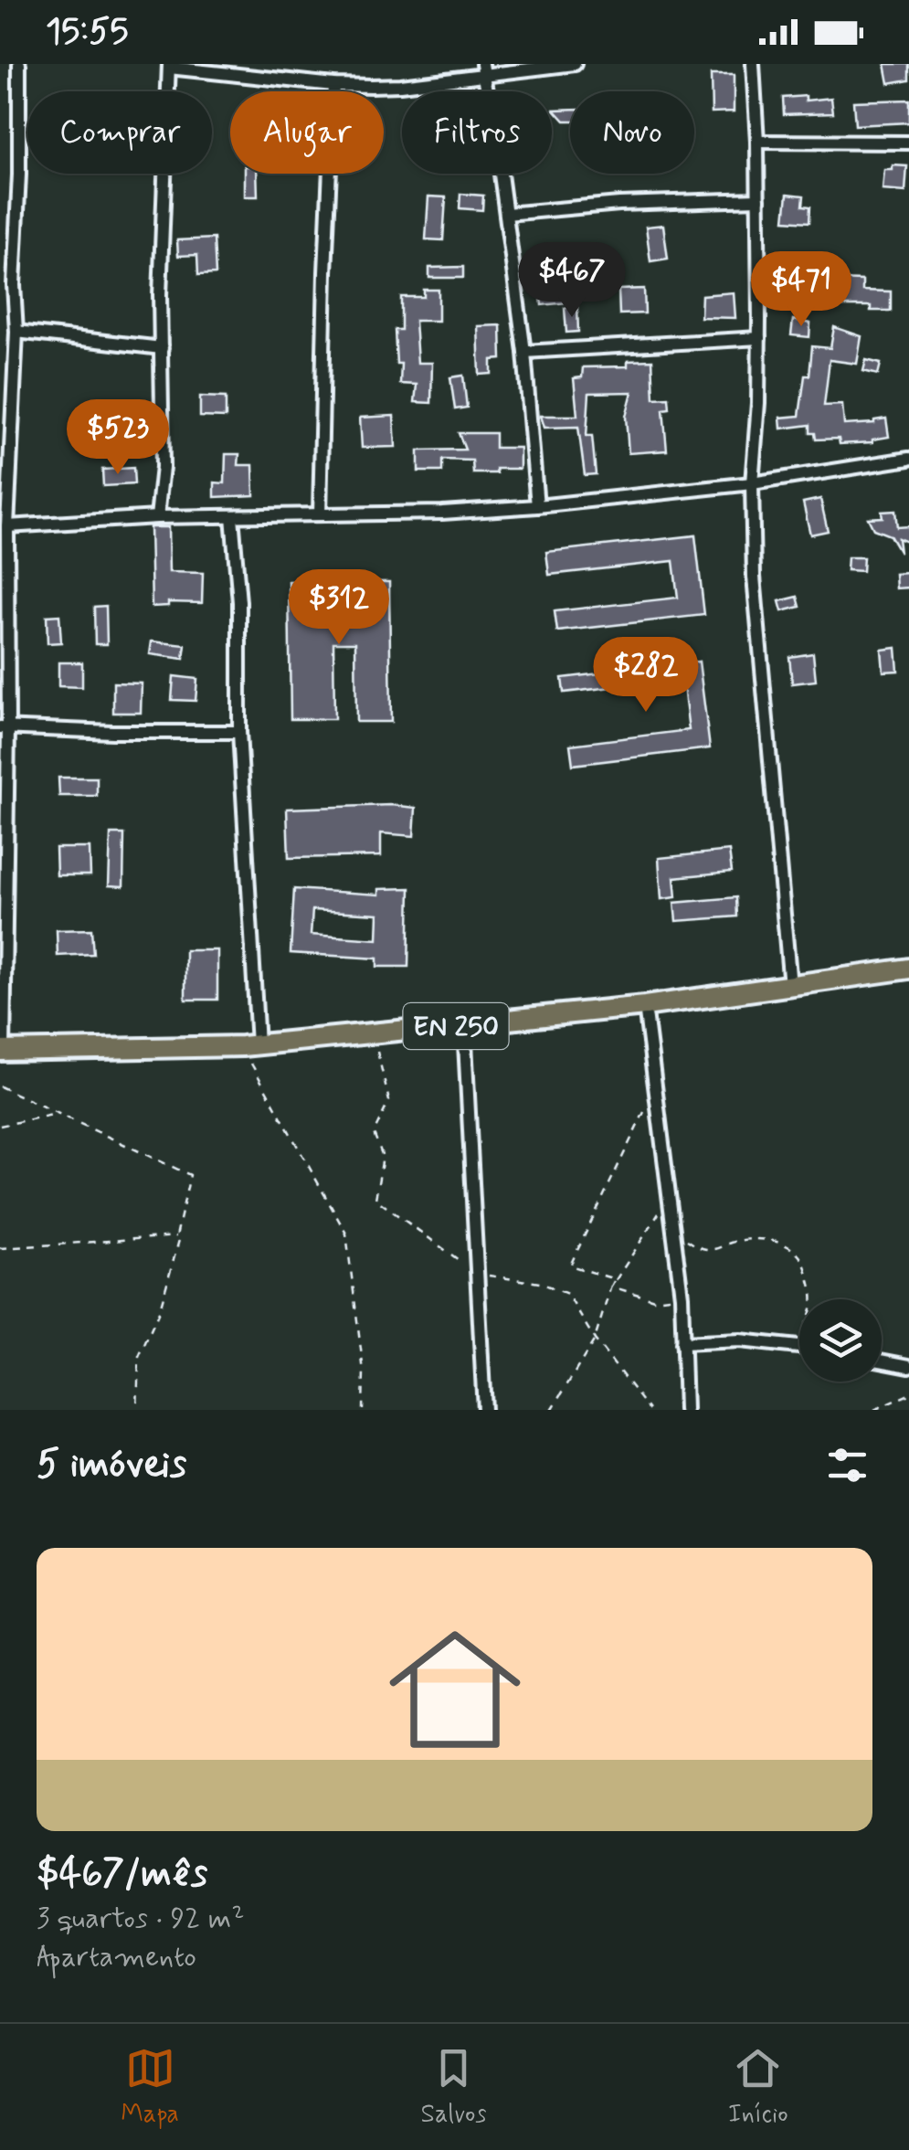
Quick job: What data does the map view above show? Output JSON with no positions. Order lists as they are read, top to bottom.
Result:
{
  "streets": {
    "main road": ["EN 250"]
  },
  "page": {
    "status": "15:55",
    "chip": [
      "Comprar",
      "Alugar",
      "Filtros",
      "Novo"
    ],
    "price": [
      "$467",
      "$471",
      "$523",
      "$312",
      "$282"
    ],
    "heading": "5 imóveis",
    "list": [
      {
        "name": "$467/mês",
        "note": "3 quartos · 92 m² · Apartamento"
      }
    ],
    "tabs": ["Mapa", "Salvos", "Início"]
  }
}
